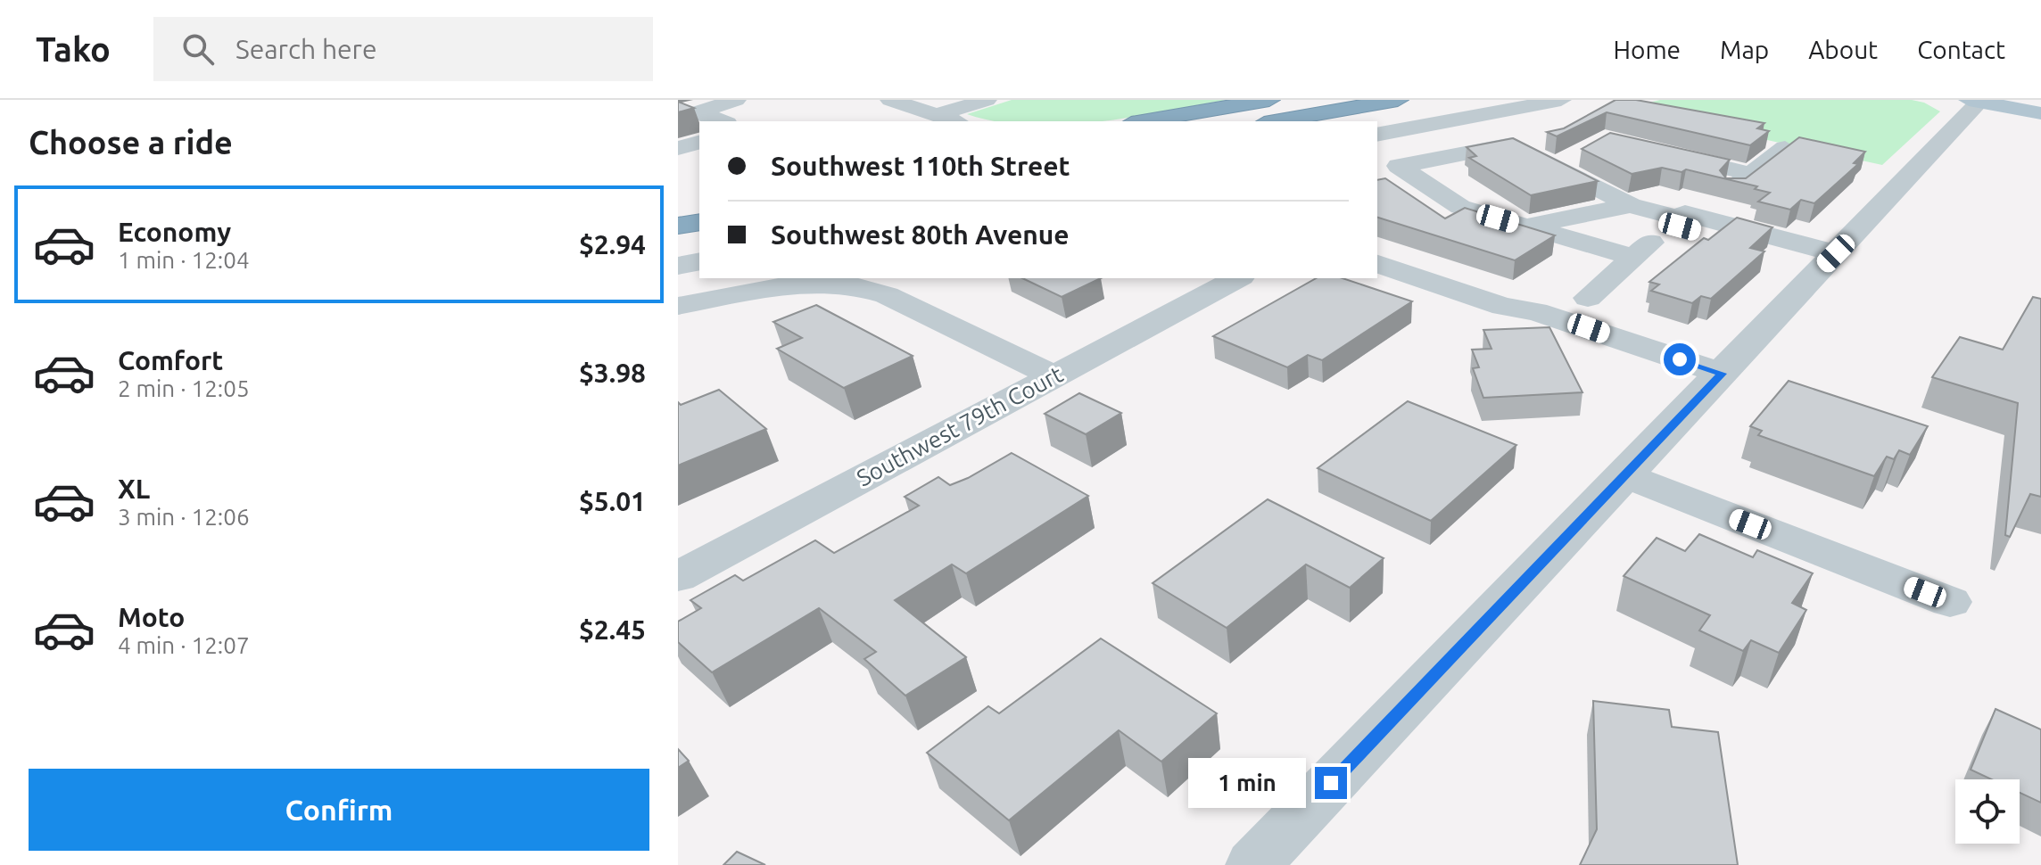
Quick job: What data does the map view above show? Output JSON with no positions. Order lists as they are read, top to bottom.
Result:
{
  "streets": {
    "street": ["Southwest 79th Court"]
  },
  "page": {
    "header": "Tako",
    "search": "Search here",
    "nav": [
      "Home",
      "Map",
      "About",
      "Contact"
    ],
    "heading": "Choose a ride",
    "banner": ["Southwest 110th Street", "Southwest 80th Avenue"],
    "list": [
      {
        "name": "Economy",
        "note": "1 min · 12:04",
        "value": "$2.94"
      },
      {
        "name": "Comfort",
        "note": "2 min · 12:05",
        "value": "$3.98"
      },
      {
        "name": "XL",
        "note": "3 min · 12:06",
        "value": "$5.01"
      },
      {
        "name": "Moto",
        "note": "4 min · 12:07",
        "value": "$2.45"
      }
    ],
    "buttons": "Confirm",
    "bubble": "1 min"
  }
}
